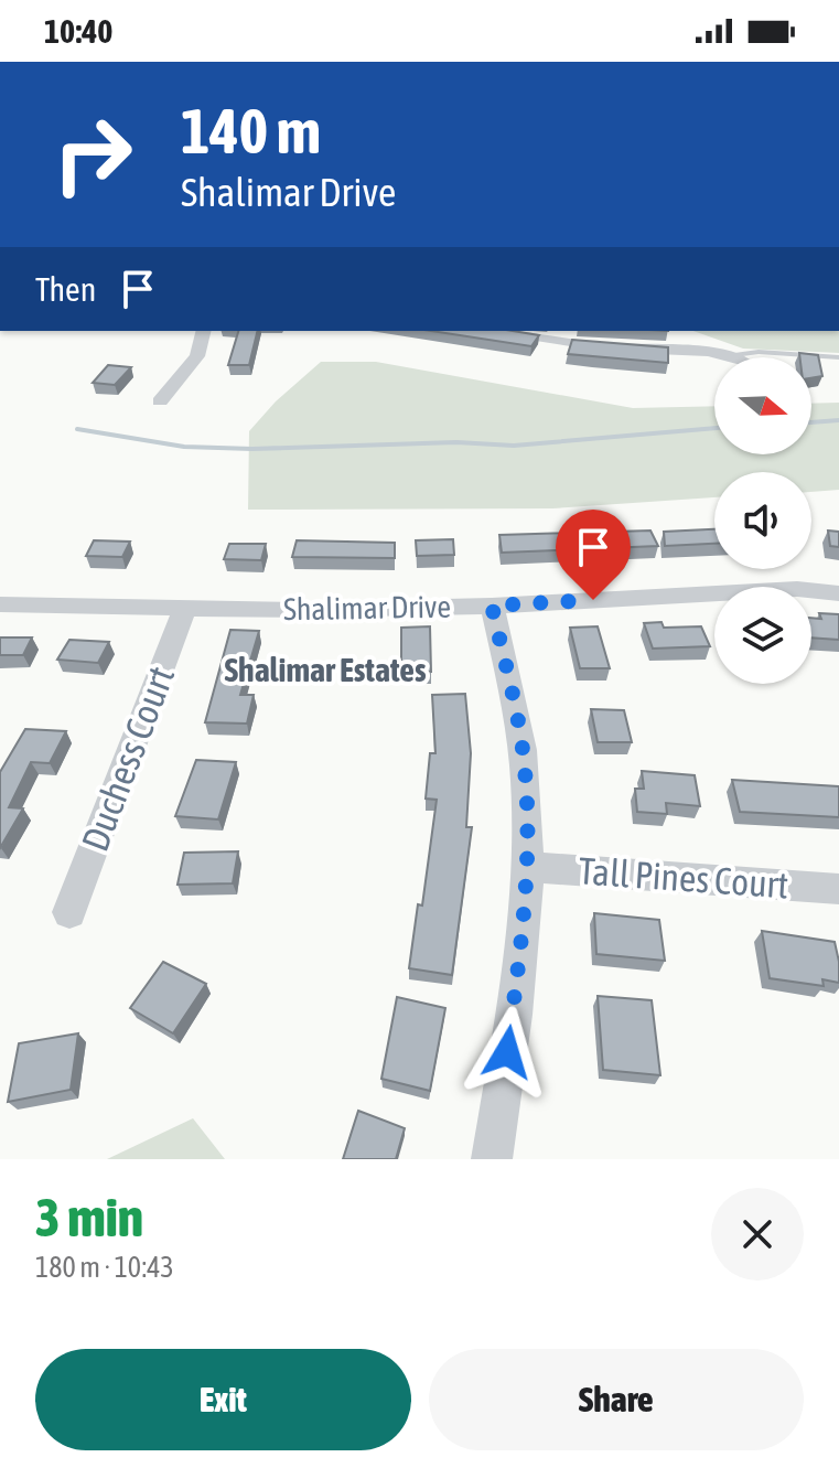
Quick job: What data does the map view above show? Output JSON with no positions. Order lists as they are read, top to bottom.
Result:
{
  "streets": {
    "street": ["Shalimar Drive", "Duchess Court", "Tall Pines Court"]
  },
  "crossings": [
    ["Shalimar Drive", "Duchess Court"]
  ],
  "districts": ["Shalimar Estates"],
  "north": "right",
  "page": {
    "status": "10:40",
    "turn": ["140 m", "Shalimar Drive"],
    "then": "Then",
    "heading": ["3 min", "180 m · 10:43"],
    "buttons": ["Exit", "Share"]
  }
}
